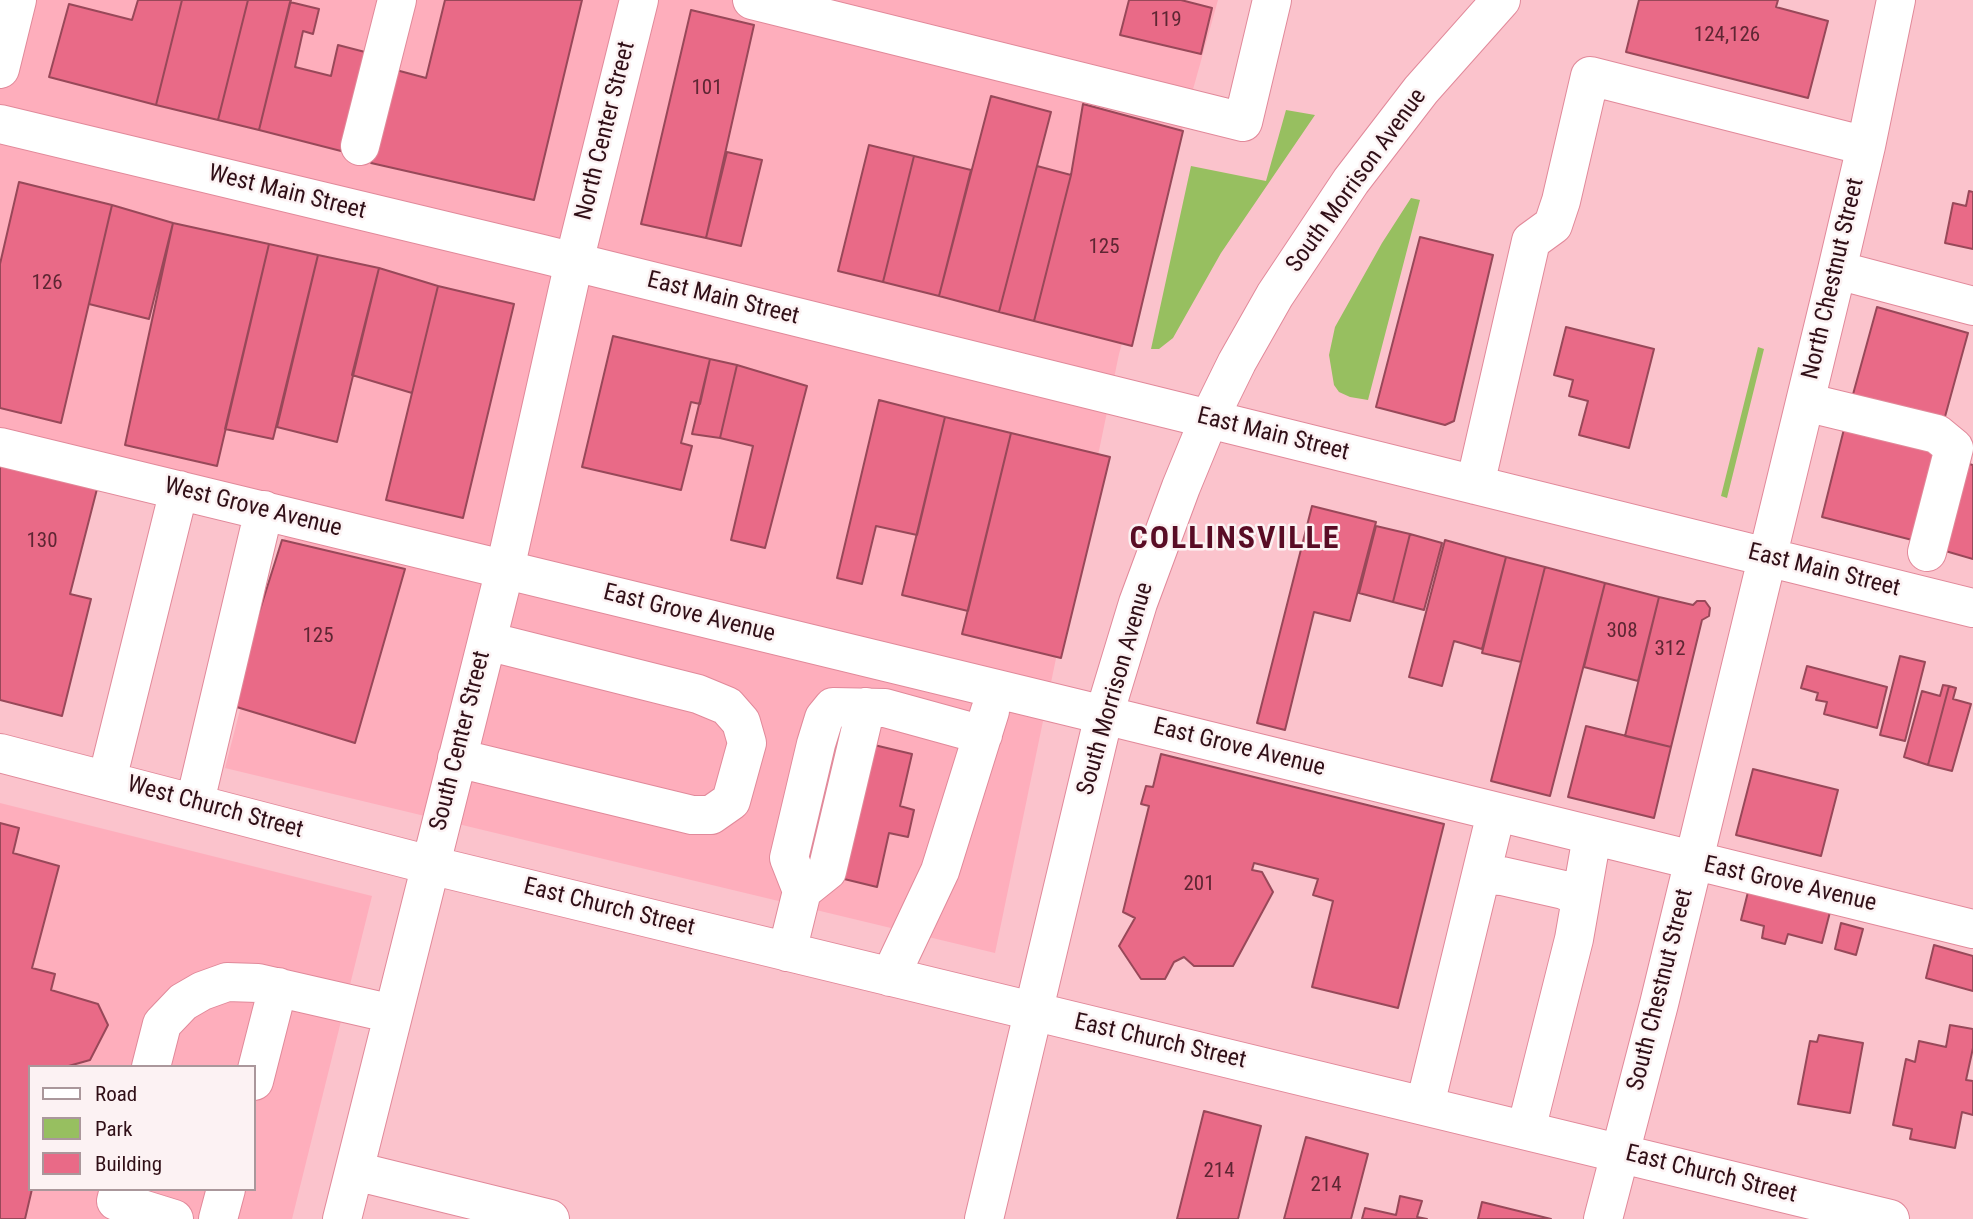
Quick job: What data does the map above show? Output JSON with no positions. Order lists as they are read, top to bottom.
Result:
{
  "streets": {
    "street": [
      "North Center Street",
      "South Morrison Avenue",
      "West Main Street",
      "North Chestnut Street",
      "East Main Street",
      "West Grove Avenue",
      "East Grove Avenue",
      "South Center Street",
      "West Church Street",
      "East Church Street",
      "South Chestnut Street"
    ]
  },
  "crossings": [
    ["North Center Street", "West Main Street"],
    ["North Center Street", "East Main Street"],
    ["North Center Street", "South Center Street"],
    ["South Morrison Avenue", "East Main Street"],
    ["South Morrison Avenue", "East Grove Avenue"],
    ["South Morrison Avenue", "East Church Street"],
    ["West Main Street", "East Main Street"],
    ["West Main Street", "South Center Street"],
    ["North Chestnut Street", "East Main Street"],
    ["North Chestnut Street", "South Chestnut Street"],
    ["East Main Street", "South Center Street"],
    ["East Main Street", "South Chestnut Street"],
    ["West Grove Avenue", "East Grove Avenue"],
    ["West Grove Avenue", "South Center Street"],
    ["East Grove Avenue", "South Center Street"],
    ["East Grove Avenue", "South Chestnut Street"],
    ["South Center Street", "West Church Street"],
    ["South Center Street", "East Church Street"],
    ["West Church Street", "East Church Street"],
    ["East Church Street", "South Chestnut Street"]
  ],
  "districts": ["COLLINSVILLE"],
  "house_numbers": [
    "119",
    "124,126",
    "101",
    "125",
    "126",
    "130",
    "308",
    "125",
    "312",
    "201",
    "214",
    "214"
  ],
  "legend": ["Road", "Park", "Building"]
}
